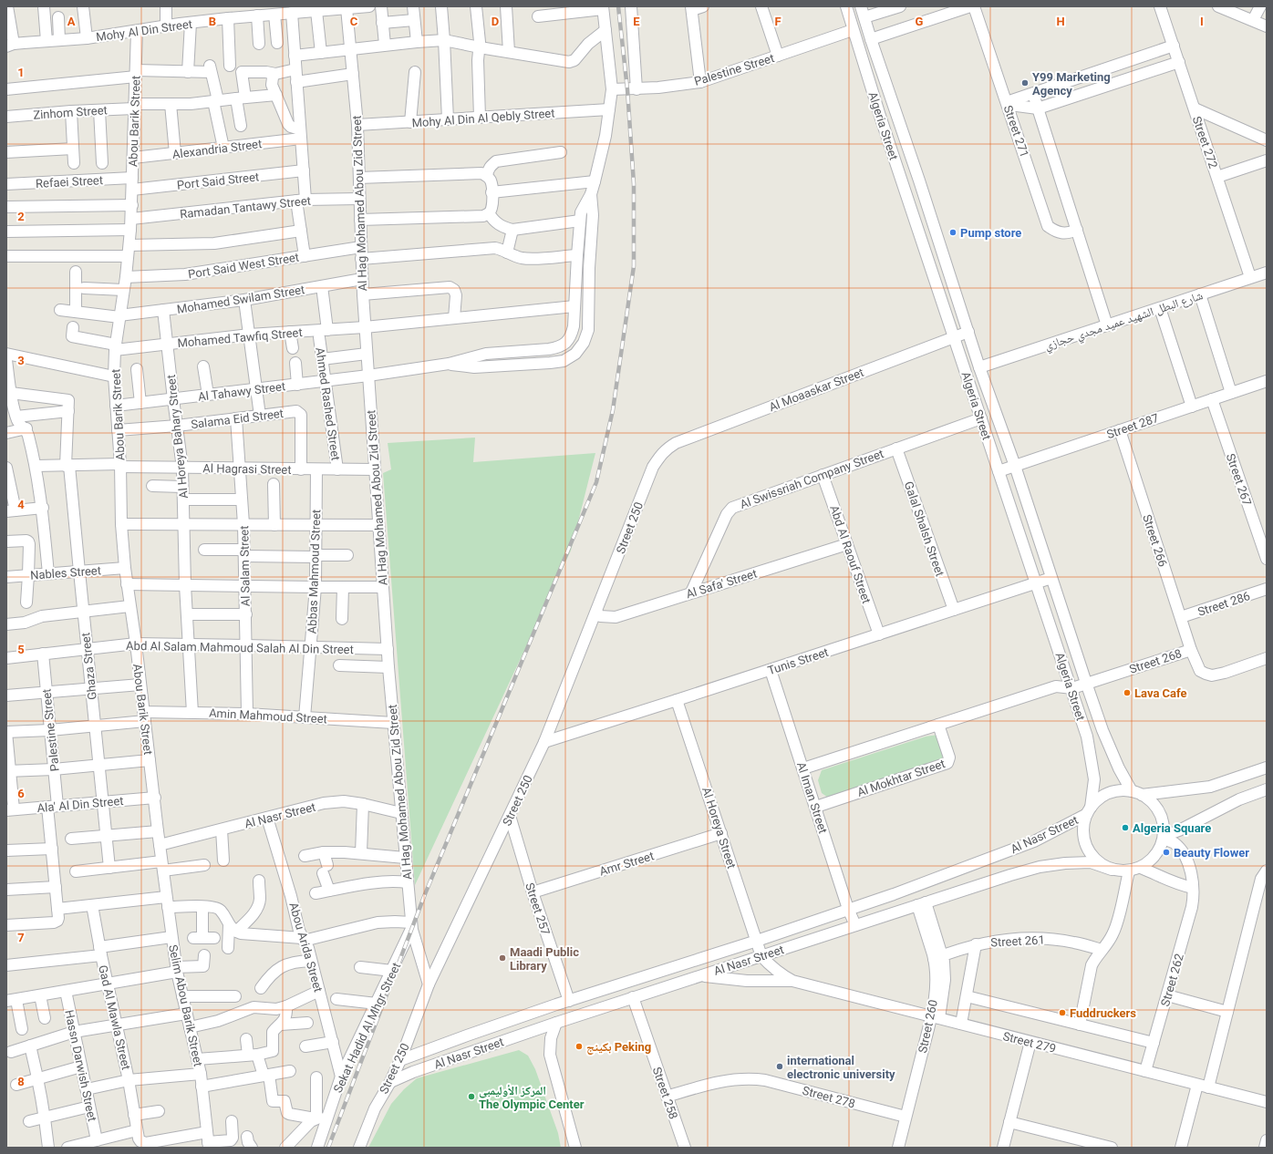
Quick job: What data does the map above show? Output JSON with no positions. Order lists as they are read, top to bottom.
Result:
{
  "streets": {
    "street": [
      "Mohy Al Din Street",
      "Palestine Street",
      "Zinhom Street",
      "Mohy Al Din Al Qebly Street",
      "Abou Barik Street",
      "Algeria Street",
      "Street 271",
      "Street 272",
      "Alexandria Street",
      "Port Said Street",
      "Refaei Street",
      "Al Hag Mohamed Abou Zid Street",
      "Ramadan Tantawy Street",
      "Port Said West Street",
      "Mohamed Swilam Street",
      "شارع البطل الشهيد عميد مجدي حجازي",
      "Mohamed Tawfiq Street",
      "Al Moaaskar Street",
      "Al Tahawy Street",
      "Ahmed Rashed Street",
      "Salama Eid Street",
      "Street 287",
      "Al Horeya Bahary Street",
      "Al Hagrasi Street",
      "Al Swissriah Company Street",
      "Street 267",
      "Street 250",
      "Galal Shalsh Street",
      "Street 266",
      "Abd Al Raouf Street",
      "Al Salam Street",
      "Abbas Mahmoud Street",
      "Nables Street",
      "Al Safa' Street",
      "Street 286",
      "Abd Al Salam Mahmoud Salah Al Din Street",
      "Tunis Street",
      "Street 268",
      "Ghaza Street",
      "Amin Mahmoud Street",
      "Al Mokhtar Street",
      "Al Iman Street",
      "Ala' Al Din Street",
      "Al Nasr Street",
      "Al Horeya Street",
      "Amr Street",
      "Street 257",
      "Street 261",
      "Abou Arida Street",
      "Street 262",
      "Selim Abou Barik Street",
      "Gad Al Mawla Street",
      "Street 260",
      "Sekat Hadid Al Mhgr Street",
      "Street 279",
      "Hassn Darwish Street",
      "Street 258",
      "Street 278"
    ]
  },
  "crossings": [
    ["Mohy Al Din Street", "Abou Barik Street"],
    ["Mohy Al Din Street", "Al Hag Mohamed Abou Zid Street"],
    ["Palestine Street", "Algeria Street"],
    ["Palestine Street", "Abd Al Salam Mahmoud Salah Al Din Street"],
    ["Palestine Street", "Amin Mahmoud Street"],
    ["Palestine Street", "Ala' Al Din Street"],
    ["Zinhom Street", "Abou Barik Street"],
    ["Mohy Al Din Al Qebly Street", "Al Hag Mohamed Abou Zid Street"],
    ["Abou Barik Street", "Alexandria Street"],
    ["Abou Barik Street", "Port Said Street"],
    ["Abou Barik Street", "Refaei Street"],
    ["Abou Barik Street", "Ramadan Tantawy Street"],
    ["Abou Barik Street", "Port Said West Street"],
    ["Abou Barik Street", "Mohamed Swilam Street"],
    ["Abou Barik Street", "Mohamed Tawfiq Street"],
    ["Abou Barik Street", "Al Tahawy Street"],
    ["Abou Barik Street", "Salama Eid Street"],
    ["Abou Barik Street", "Al Hagrasi Street"],
    ["Abou Barik Street", "Nables Street"],
    ["Abou Barik Street", "Abd Al Salam Mahmoud Salah Al Din Street"],
    ["Abou Barik Street", "Amin Mahmoud Street"],
    ["Abou Barik Street", "Ala' Al Din Street"],
    ["Abou Barik Street", "Selim Abou Barik Street"],
    ["Algeria Street", "شارع البطل الشهيد عميد مجدي حجازي"],
    ["Algeria Street", "Al Moaaskar Street"],
    ["Algeria Street", "Street 287"],
    ["Algeria Street", "Al Swissriah Company Street"],
    ["Algeria Street", "Tunis Street"],
    ["Algeria Street", "Street 268"],
    ["Algeria Street", "Al Nasr Street"],
    ["Algeria Street", "Street 262"],
    ["Street 272", "شارع البطل الشهيد عميد مجدي حجازي"],
    ["Al Hag Mohamed Abou Zid Street", "Ramadan Tantawy Street"],
    ["Al Hag Mohamed Abou Zid Street", "Port Said West Street"],
    ["Al Hag Mohamed Abou Zid Street", "Mohamed Swilam Street"],
    ["Al Hag Mohamed Abou Zid Street", "Mohamed Tawfiq Street"],
    ["Al Hag Mohamed Abou Zid Street", "Al Tahawy Street"],
    ["Al Hag Mohamed Abou Zid Street", "Al Hagrasi Street"],
    ["Al Hag Mohamed Abou Zid Street", "Street 250"],
    ["Al Hag Mohamed Abou Zid Street", "Abd Al Salam Mahmoud Salah Al Din Street"],
    ["Al Hag Mohamed Abou Zid Street", "Amin Mahmoud Street"],
    ["Al Hag Mohamed Abou Zid Street", "Al Nasr Street"],
    ["Al Hag Mohamed Abou Zid Street", "Sekat Hadid Al Mhgr Street"],
    ["Mohamed Swilam Street", "Ahmed Rashed Street"],
    ["Mohamed Swilam Street", "Al Horeya Bahary Street"],
    ["Mohamed Tawfiq Street", "Ahmed Rashed Street"],
    ["Mohamed Tawfiq Street", "Al Horeya Bahary Street"],
    ["Al Moaaskar Street", "Street 250"],
    ["Al Tahawy Street", "Ahmed Rashed Street"],
    ["Al Tahawy Street", "Al Horeya Bahary Street"],
    ["Ahmed Rashed Street", "Al Hagrasi Street"],
    ["Salama Eid Street", "Al Horeya Bahary Street"],
    ["Salama Eid Street", "Al Hagrasi Street"],
    ["Salama Eid Street", "Al Salam Street"],
    ["Street 287", "Street 267"],
    ["Street 287", "Street 266"],
    ["Al Horeya Bahary Street", "Al Hagrasi Street"],
    ["Al Horeya Bahary Street", "Abd Al Salam Mahmoud Salah Al Din Street"],
    ["Al Horeya Bahary Street", "Amin Mahmoud Street"],
    ["Al Hagrasi Street", "Al Salam Street"],
    ["Al Hagrasi Street", "Abbas Mahmoud Street"],
    ["Al Hagrasi Street", "Ghaza Street"],
    ["Al Swissriah Company Street", "Galal Shalsh Street"],
    ["Al Swissriah Company Street", "Abd Al Raouf Street"],
    ["Al Swissriah Company Street", "Al Safa' Street"],
    ["Street 250", "Al Safa' Street"],
    ["Street 250", "Tunis Street"],
    ["Street 250", "Al Nasr Street"],
    ["Street 250", "Street 257"],
    ["Galal Shalsh Street", "Tunis Street"],
    ["Street 266", "Street 286"],
    ["Street 266", "Street 268"],
    ["Abd Al Raouf Street", "Al Safa' Street"],
    ["Abd Al Raouf Street", "Tunis Street"],
    ["Al Salam Street", "Abd Al Salam Mahmoud Salah Al Din Street"],
    ["Al Salam Street", "Amin Mahmoud Street"],
    ["Abbas Mahmoud Street", "Abd Al Salam Mahmoud Salah Al Din Street"],
    ["Abbas Mahmoud Street", "Amin Mahmoud Street"],
    ["Nables Street", "Ghaza Street"],
    ["Abd Al Salam Mahmoud Salah Al Din Street", "Ghaza Street"],
    ["Tunis Street", "Al Iman Street"],
    ["Tunis Street", "Al Horeya Street"],
    ["Ghaza Street", "Amin Mahmoud Street"],
    ["Ghaza Street", "Ala' Al Din Street"],
    ["Al Mokhtar Street", "Al Iman Street"],
    ["Al Iman Street", "Al Nasr Street"],
    ["Ala' Al Din Street", "Selim Abou Barik Street"],
    ["Al Nasr Street", "Al Horeya Street"],
    ["Al Nasr Street", "Street 257"],
    ["Al Nasr Street", "Abou Arida Street"],
    ["Al Nasr Street", "Street 262"],
    ["Al Nasr Street", "Selim Abou Barik Street"],
    ["Al Nasr Street", "Street 260"],
    ["Al Nasr Street", "Street 279"],
    ["Al Nasr Street", "Street 258"],
    ["Al Horeya Street", "Amr Street"],
    ["Al Horeya Street", "Street 279"],
    ["Amr Street", "Street 257"],
    ["Street 261", "Street 260"],
    ["Abou Arida Street", "Sekat Hadid Al Mhgr Street"],
    ["Street 262", "Street 279"],
    ["Street 260", "Street 279"],
    ["Street 260", "Street 278"],
    ["Street 258", "Street 278"]
  ],
  "places": [
    "Y99 Marketing Agency",
    "Pump store",
    "Lava Cafe",
    "Algeria Square",
    "Beauty Flower",
    "Maadi Public Library",
    "Fuddruckers",
    "بكينج Peking",
    "international electronic university",
    "المركز الأوليمبى The Olympic Center"
  ],
  "grid": {
    "columns": [
      "A",
      "B",
      "C",
      "D",
      "E",
      "F",
      "G",
      "H",
      "I"
    ],
    "rows": [
      "1",
      "2",
      "3",
      "4",
      "5",
      "6",
      "7",
      "8"
    ]
  }
}
